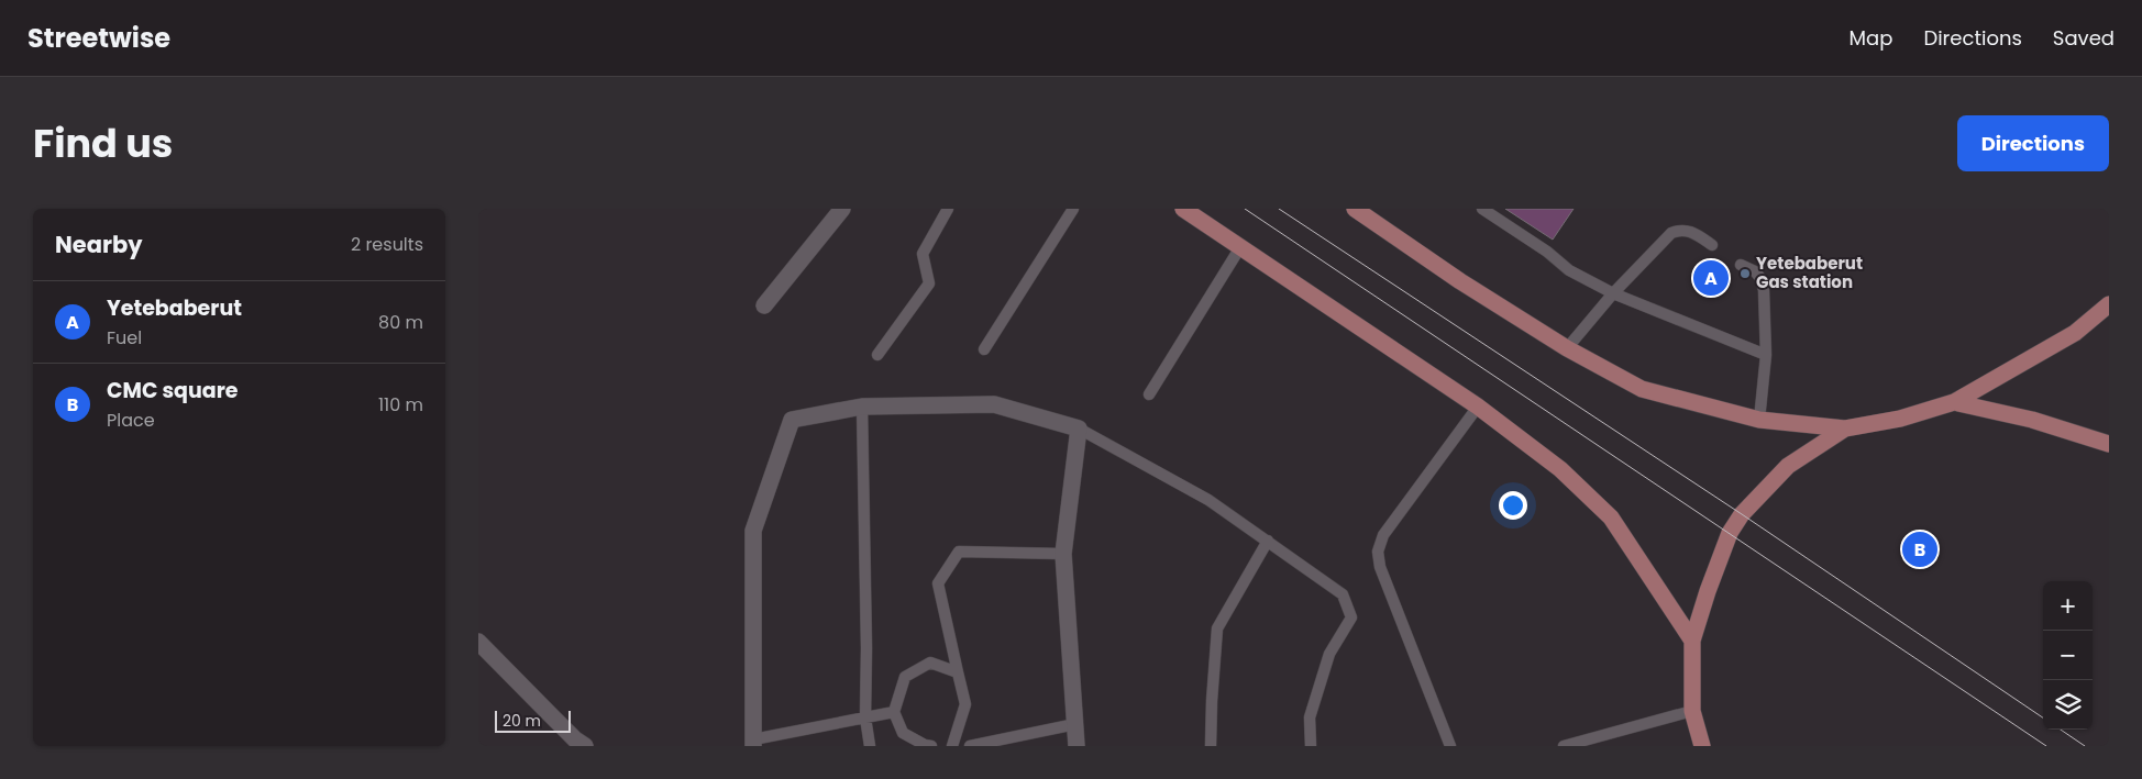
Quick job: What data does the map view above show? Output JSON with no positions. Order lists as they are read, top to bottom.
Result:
{
  "places": ["Yetebaberut Gas station"],
  "scale_bar": "20 m",
  "page": {
    "header": "Streetwise",
    "nav": ["Map", "Directions", "Saved"],
    "title": "Find us",
    "buttons": "Directions",
    "heading": ["Nearby", "2 results"],
    "pins": ["A", "B"],
    "list": [
      {
        "mark": "A",
        "name": "Yetebaberut",
        "note": "Fuel",
        "value": "80 m"
      },
      {
        "mark": "B",
        "name": "CMC square",
        "note": "Place",
        "value": "110 m"
      }
    ],
    "map_buttons": ["+", "−"],
    "scale": "20 m"
  }
}
